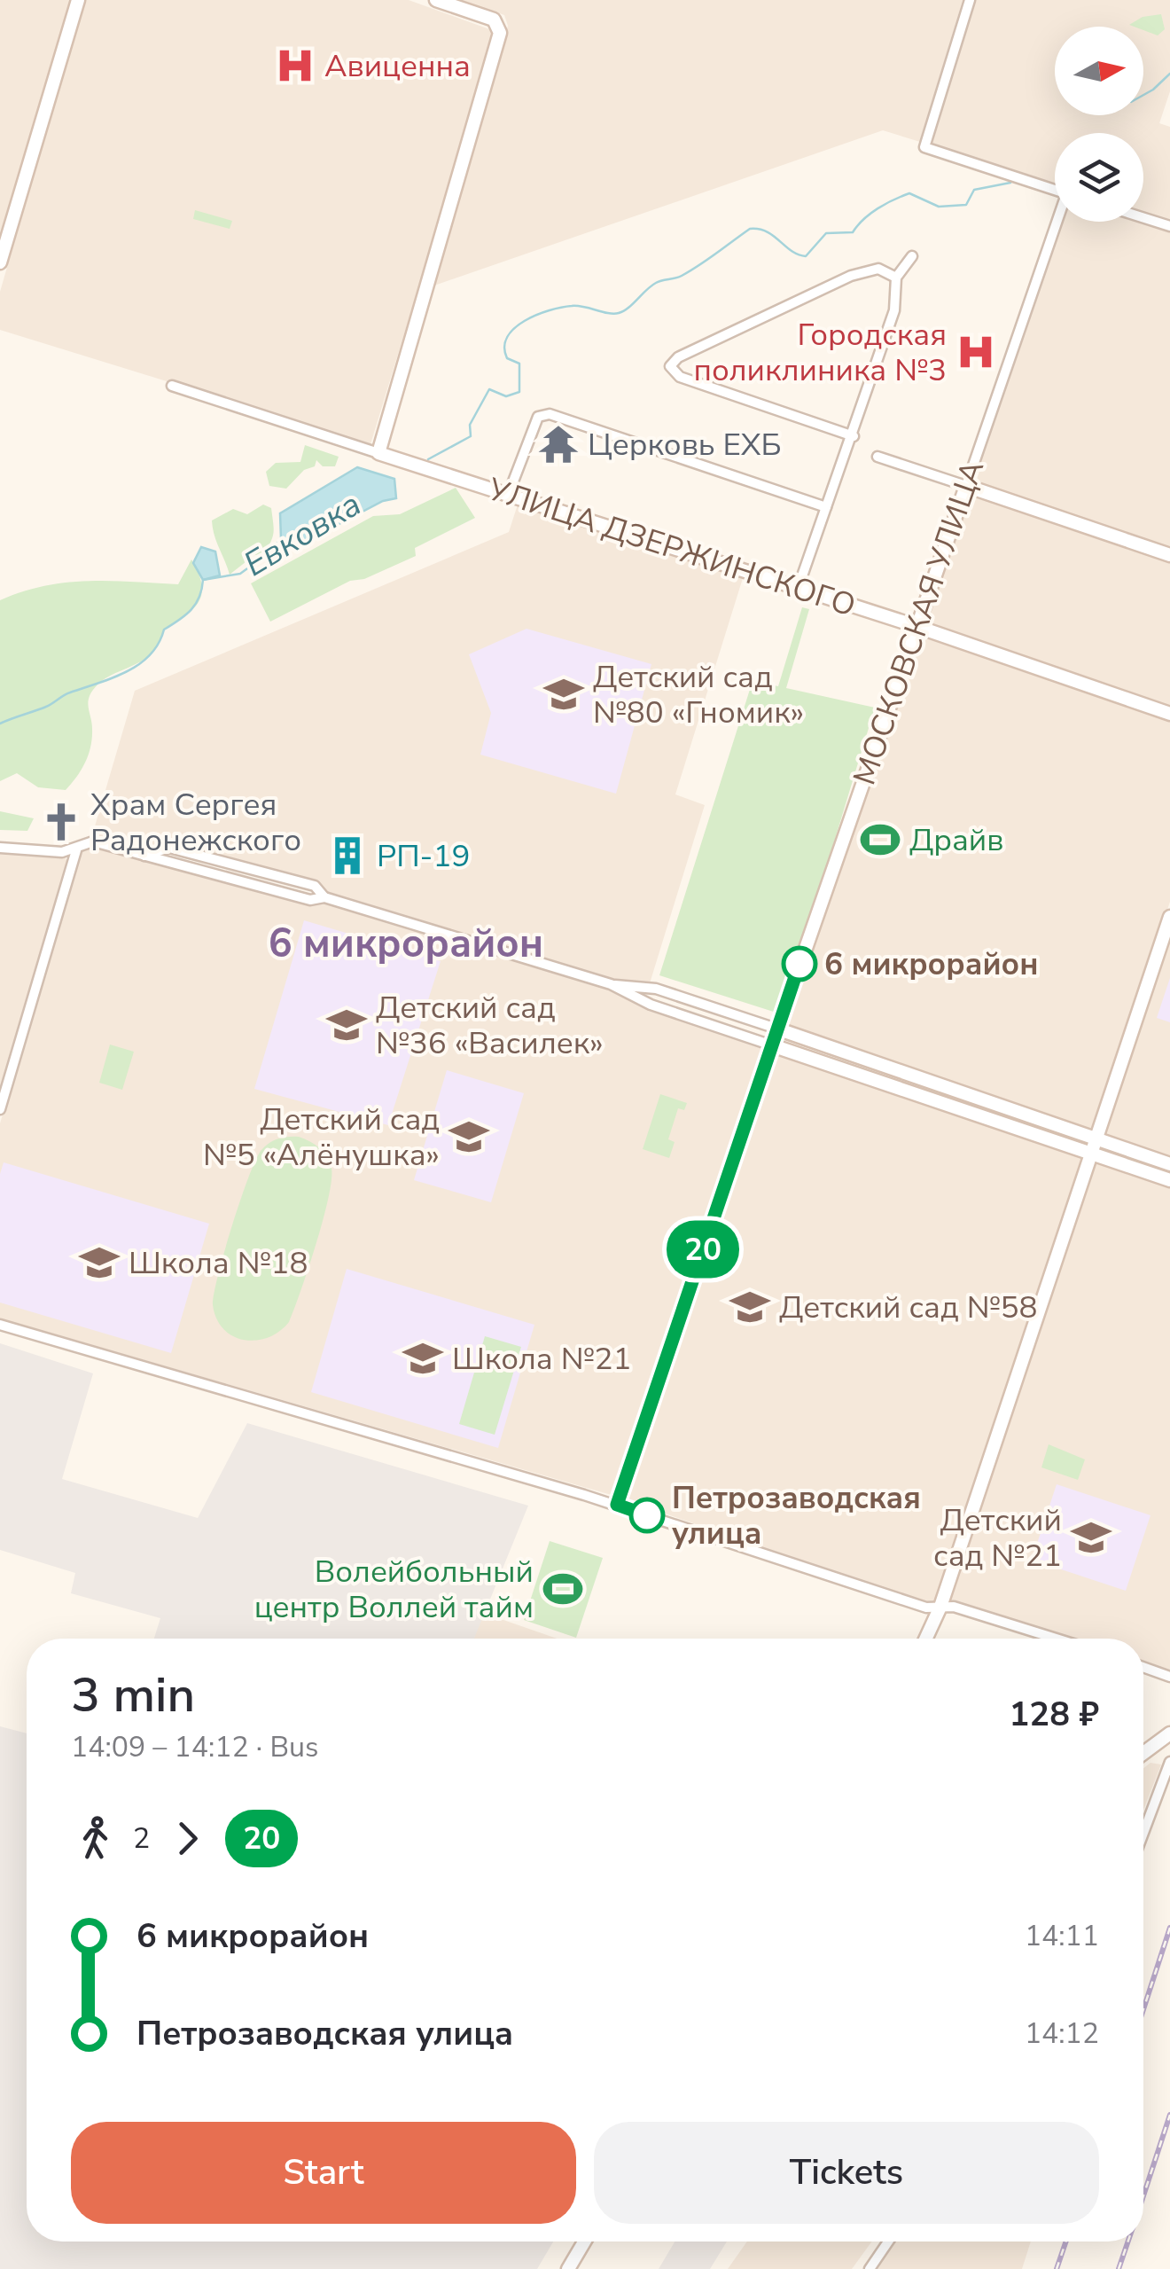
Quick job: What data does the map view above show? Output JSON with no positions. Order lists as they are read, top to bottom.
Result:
{
  "streets": {
    "street": ["УЛИЦА ДЗЕРЖИНСКОГО", "МОСКОВСКАЯ УЛИЦА"]
  },
  "crossings": [
    ["УЛИЦА ДЗЕРЖИНСКОГО", "МОСКОВСКАЯ УЛИЦА"]
  ],
  "districts": ["6 микрорайон"],
  "water": ["Евковка"],
  "places": {
    "hospital": ["Авиценна", "Городская поликлиника №3"],
    "temple": ["Церковь ЕХБ"],
    "school or university": [
      "Детский сад №80 «Гномик»",
      "Детский сад №36 «Василек»",
      "Детский сад №5 «Алёнушка»",
      "Школа №18",
      "Детский сад №58",
      "Школа №21",
      "Детский сад №21"
    ],
    "church": ["Храм Сергея Радонежского"],
    "sports": ["Драйв", "Волейбольный центр Воллей тайм"],
    "building": ["РП-19"],
    "other": ["6 микрорайон", "Петрозаводская улица"]
  },
  "lines": ["bus line 20"],
  "north": "right",
  "page": {
    "on_map": "20",
    "heading": ["3 min", "14:09 – 14:12 · Bus", "128 ₽"],
    "legs": ["2", "20"],
    "list": [
      {
        "name": "6 микрорайон",
        "value": "14:11"
      },
      {
        "name": "Петрозаводская улица",
        "value": "14:12"
      }
    ],
    "buttons": ["Start", "Tickets"]
  }
}
